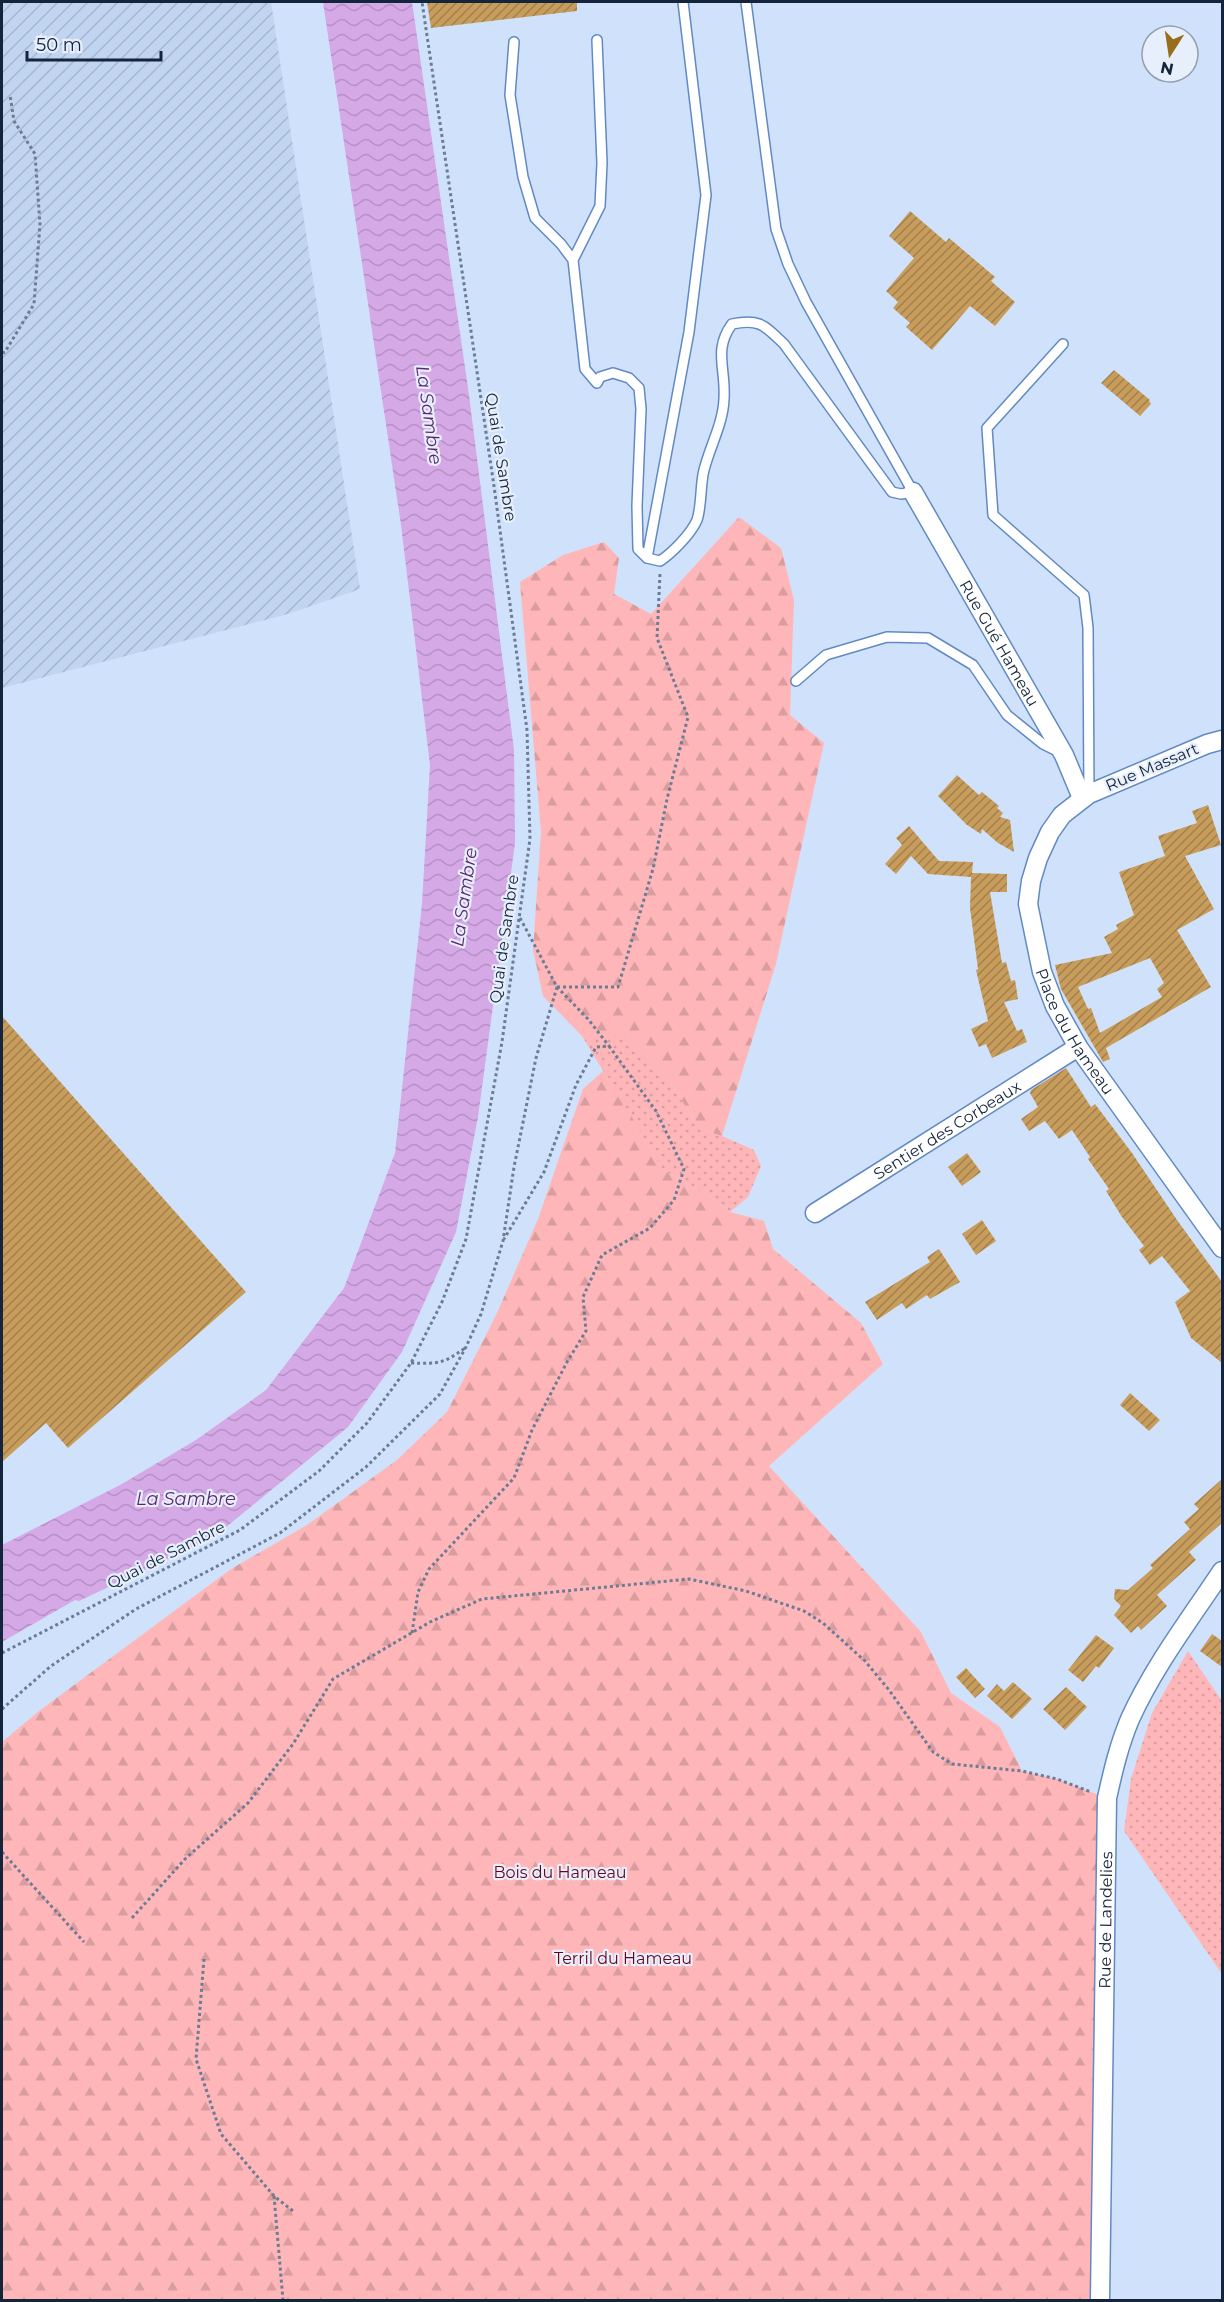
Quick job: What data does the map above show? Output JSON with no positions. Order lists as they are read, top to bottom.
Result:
{
  "streets": {
    "street": [
      "Rue Gué Hameau",
      "Rue Massart",
      "Place du Hameau",
      "Sentier des Corbeaux",
      "Rue de Landelies"
    ],
    "path": ["Quai de Sambre"]
  },
  "crossings": [
    ["Rue Gué Hameau", "Rue Massart"],
    ["Rue Gué Hameau", "Place du Hameau"],
    ["Rue Massart", "Place du Hameau"],
    ["Place du Hameau", "Sentier des Corbeaux"]
  ],
  "water": ["La Sambre"],
  "parks": ["Bois du Hameau", "Terril du Hameau"],
  "scale_bar": "50 m",
  "north": "bottom"
}
